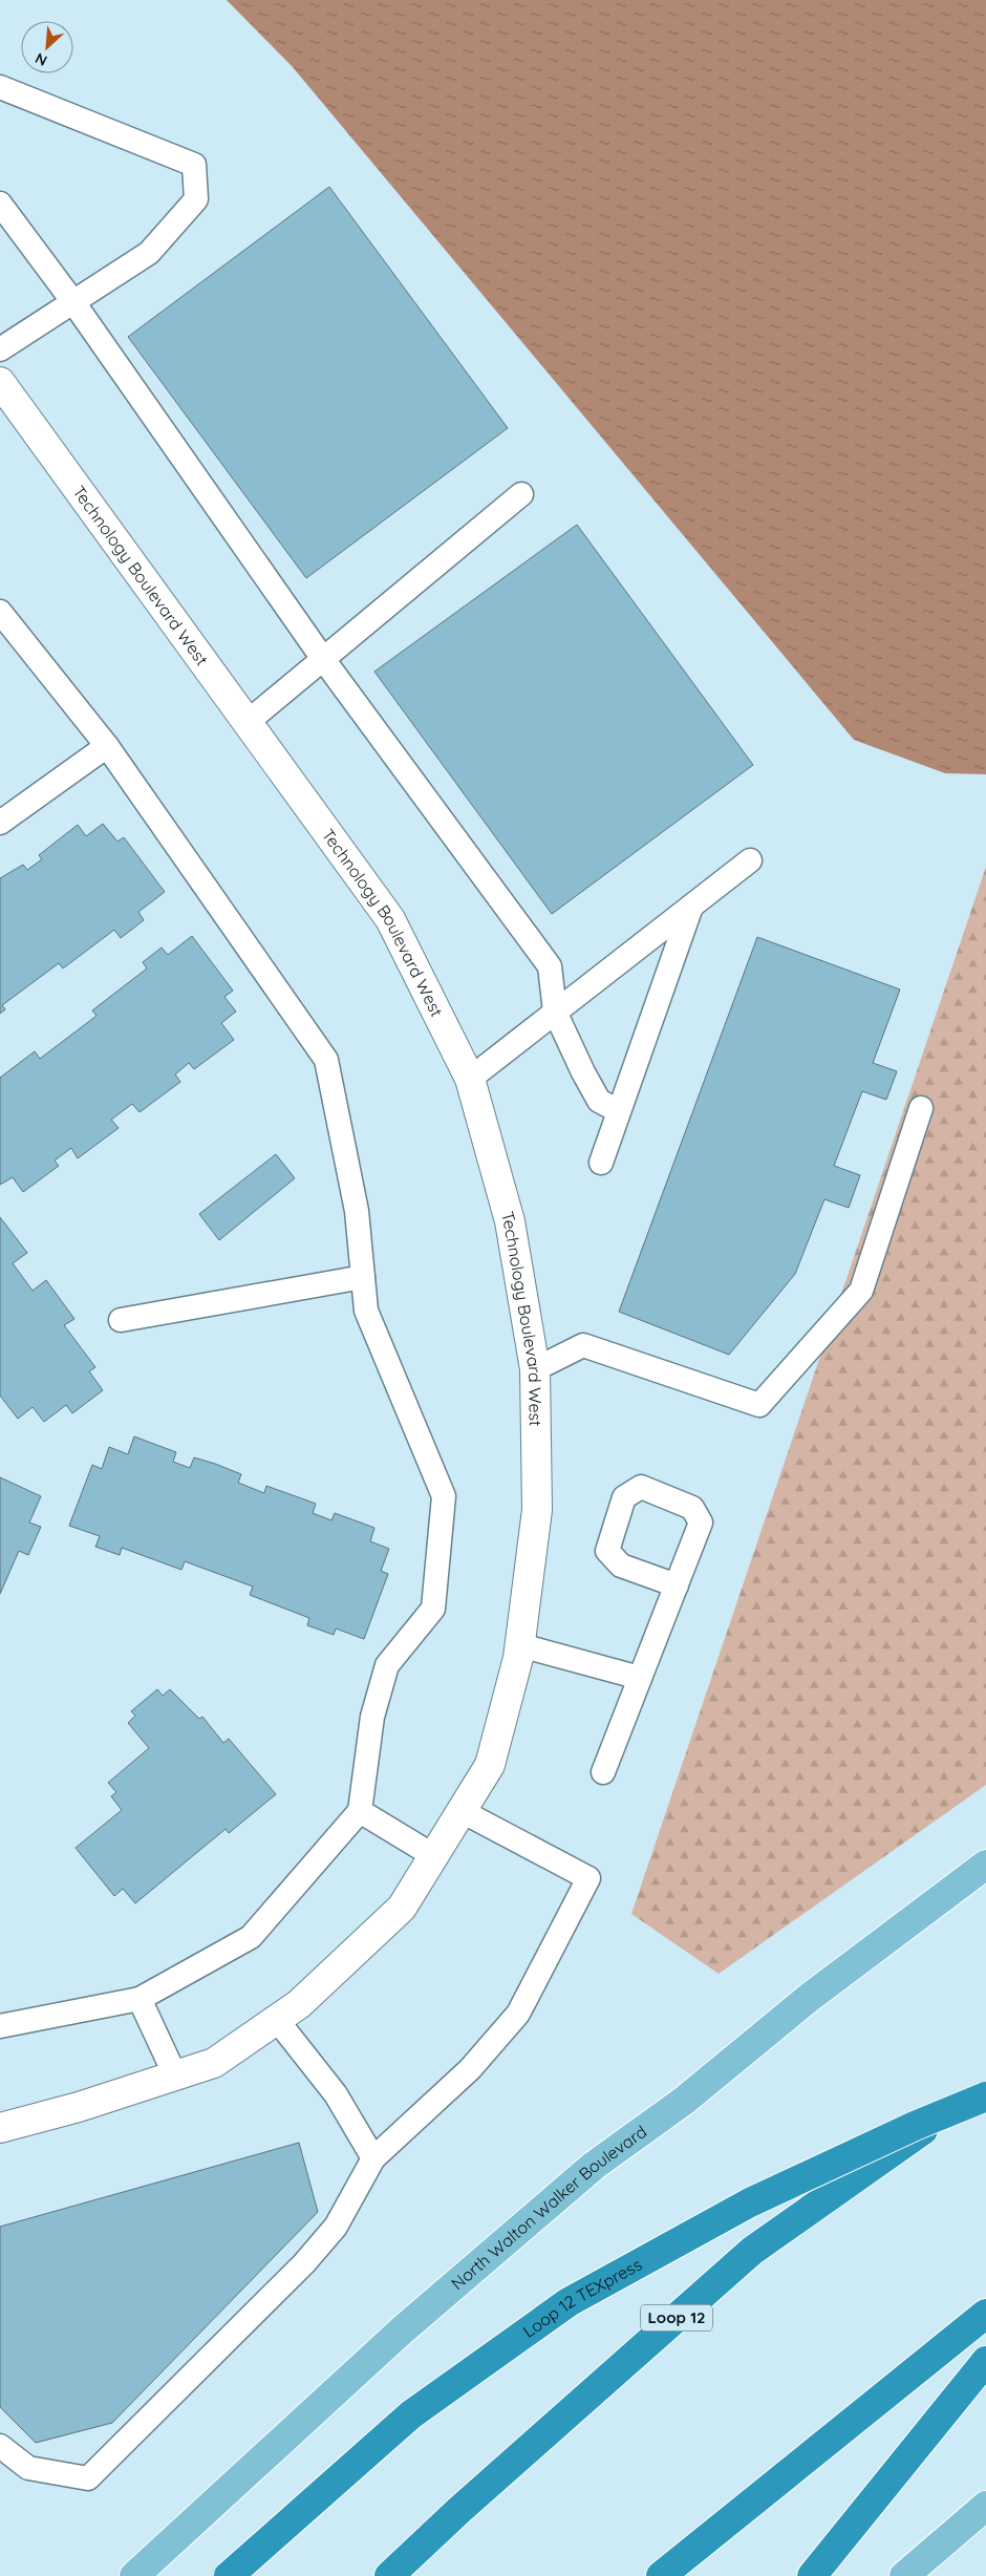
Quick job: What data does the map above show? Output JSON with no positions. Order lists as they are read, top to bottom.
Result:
{
  "streets": {
    "highway": ["Loop 12 TEXpress", "Loop 12"],
    "main road": ["North Walton Walker Boulevard"],
    "street": ["Technology Boulevard West"]
  },
  "north": "bottom left"
}
